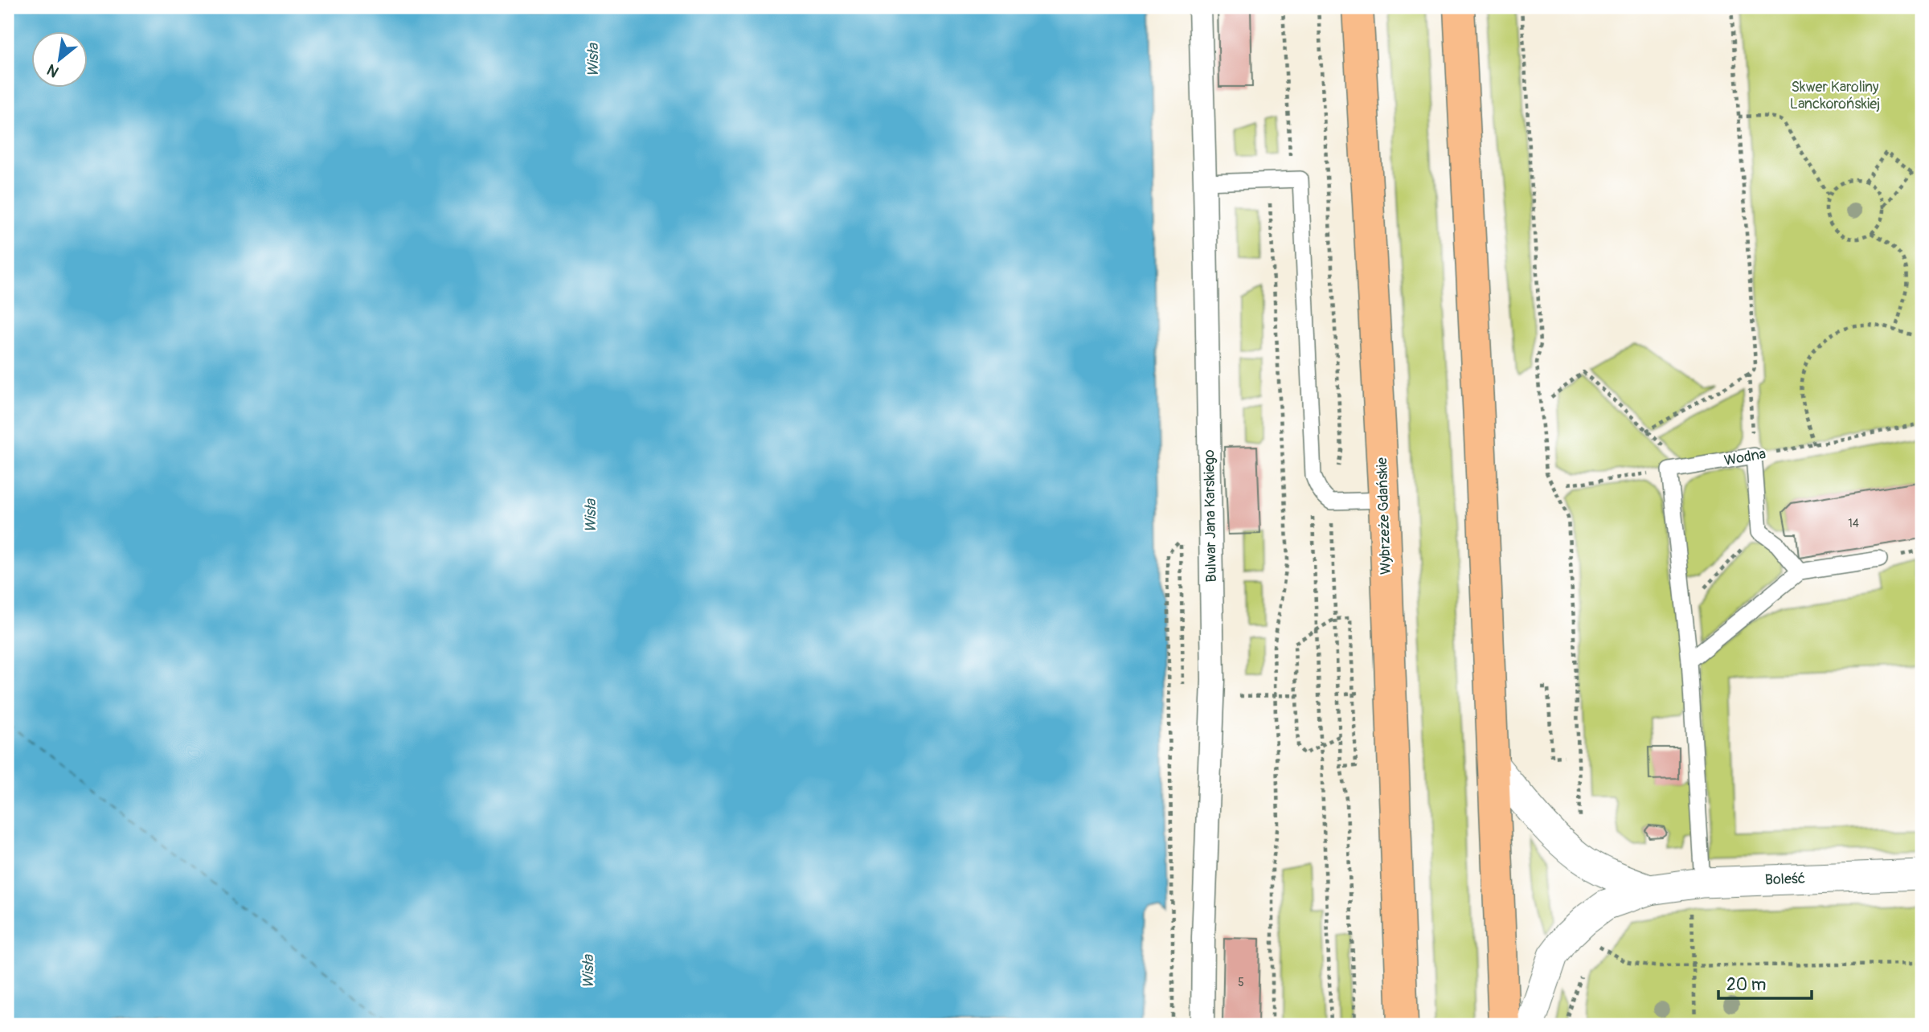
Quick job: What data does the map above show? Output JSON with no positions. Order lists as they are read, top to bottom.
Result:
{
  "streets": {
    "main road": ["Wybrzeże Gdańskie"],
    "street": ["Bulwar Jana Karskiego", "Boleść"],
    "lane": ["Wodna"]
  },
  "water": ["Wisła"],
  "parks": ["Skwer Karoliny Lanckorońskiej"],
  "house_numbers": ["14", "5"],
  "scale_bar": "20 m",
  "north": "bottom left"
}
